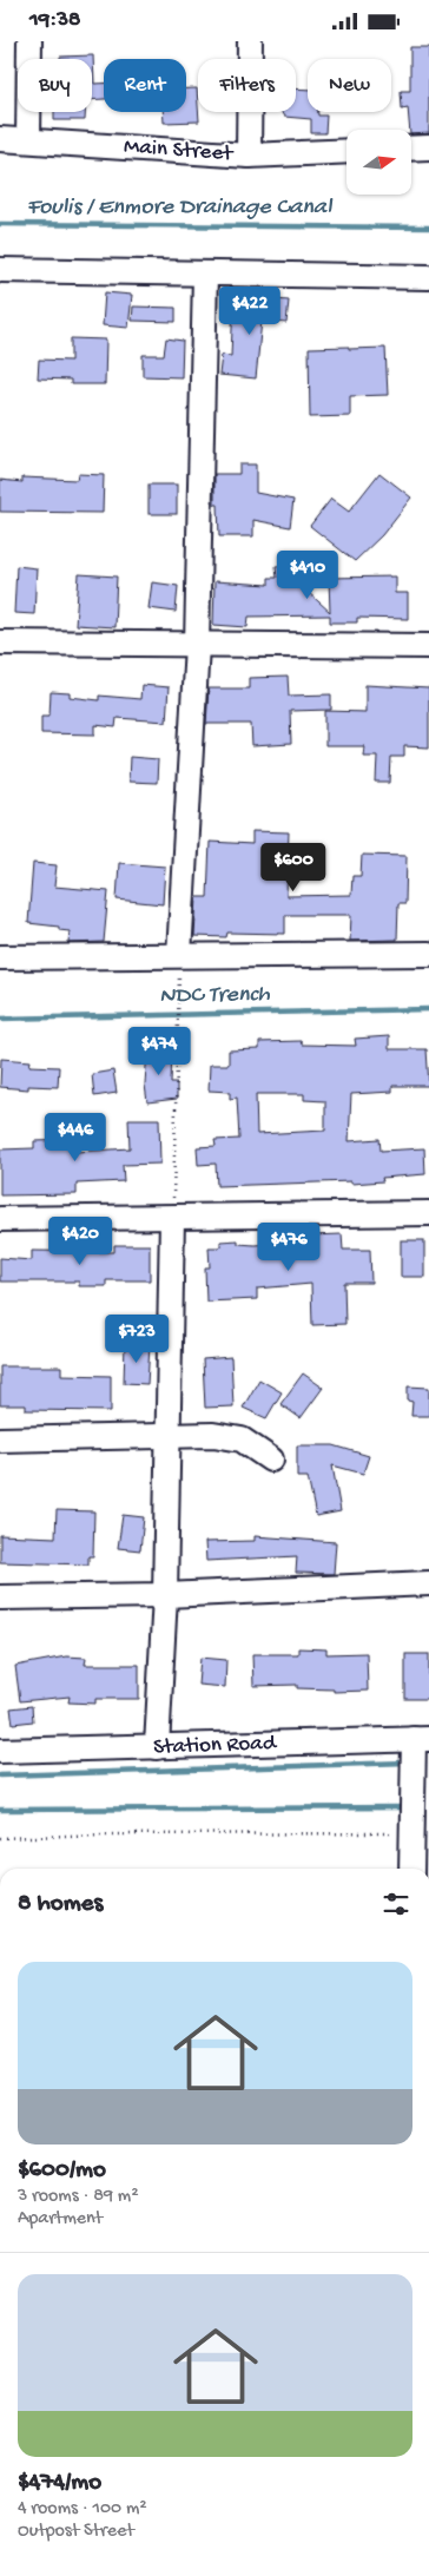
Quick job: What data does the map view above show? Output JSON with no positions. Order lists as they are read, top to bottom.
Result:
{
  "streets": {
    "street": ["Main Street", "Station Road"]
  },
  "water": ["Foulis / Enmore Drainage Canal", "NDC Trench"],
  "north": "right",
  "page": {
    "status": "19:38",
    "chip": [
      "Buy",
      "Rent",
      "Filters",
      "New"
    ],
    "price": [
      "$422",
      "$410",
      "$600",
      "$474",
      "$446",
      "$420",
      "$476",
      "$723"
    ],
    "heading": "8 homes",
    "list": [
      {
        "name": "$600/mo",
        "note": "3 rooms · 89 m² · Apartment"
      },
      {
        "name": "$474/mo",
        "note": "4 rooms · 100 m² · Outpost Street"
      }
    ]
  }
}
